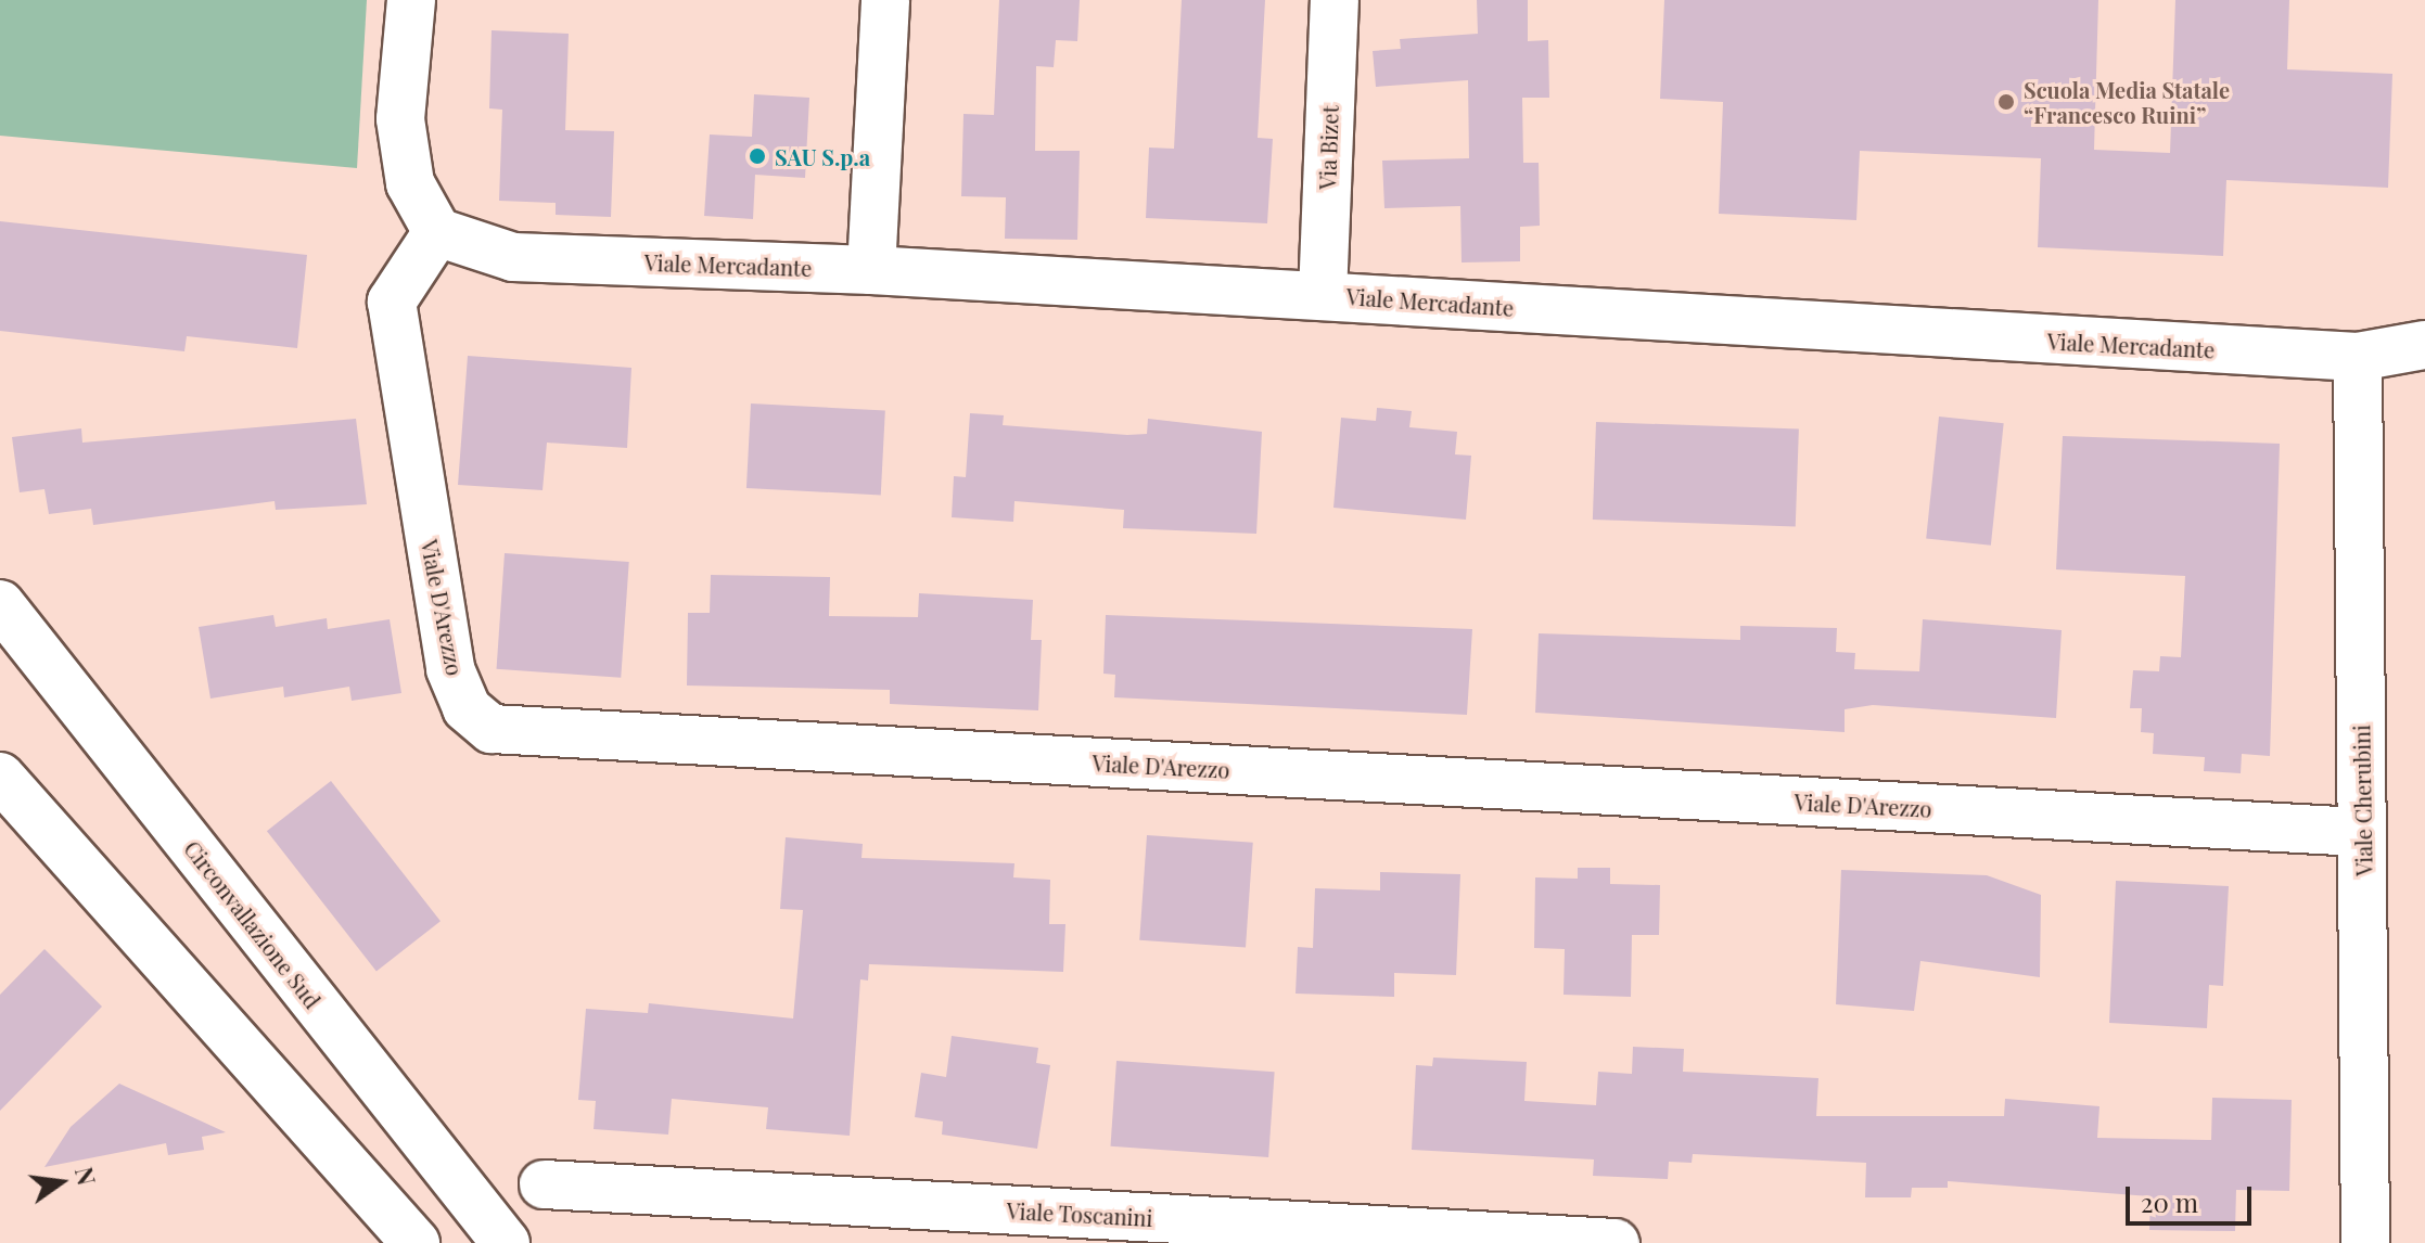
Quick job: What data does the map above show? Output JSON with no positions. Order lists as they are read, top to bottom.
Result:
{
  "streets": {
    "street": [
      "Via Bizet",
      "Viale Mercadante",
      "Viale D'Arezzo",
      "Viale Cherubini",
      "Circonvallazione Sud",
      "Viale Toscanini"
    ]
  },
  "crossings": [
    ["Via Bizet", "Viale Mercadante"],
    ["Viale Mercadante", "Viale D'Arezzo"],
    ["Viale Mercadante", "Viale Cherubini"],
    ["Viale D'Arezzo", "Viale Cherubini"]
  ],
  "places": ["Scuola Media Statale “Francesco Ruini”", "SAU S.p.a"],
  "scale_bar": "20 m",
  "north": "right"
}
